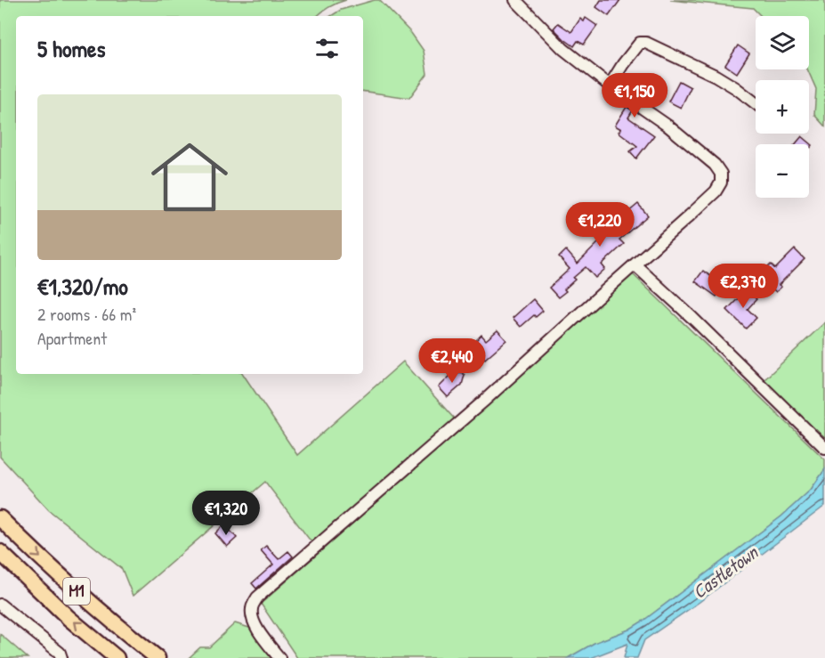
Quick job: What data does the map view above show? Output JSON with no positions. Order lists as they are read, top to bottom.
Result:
{
  "streets": {
    "highway": ["M1"]
  },
  "water": ["Castletown"],
  "page": {
    "map_buttons": ["+", "−"],
    "heading": "5 homes",
    "price": [
      "€1,150",
      "€1,220",
      "€2,370",
      "€2,440",
      "€1,320"
    ],
    "list": [
      {
        "name": "€1,320/mo",
        "note": "2 rooms · 66 m² · Apartment"
      }
    ]
  }
}
